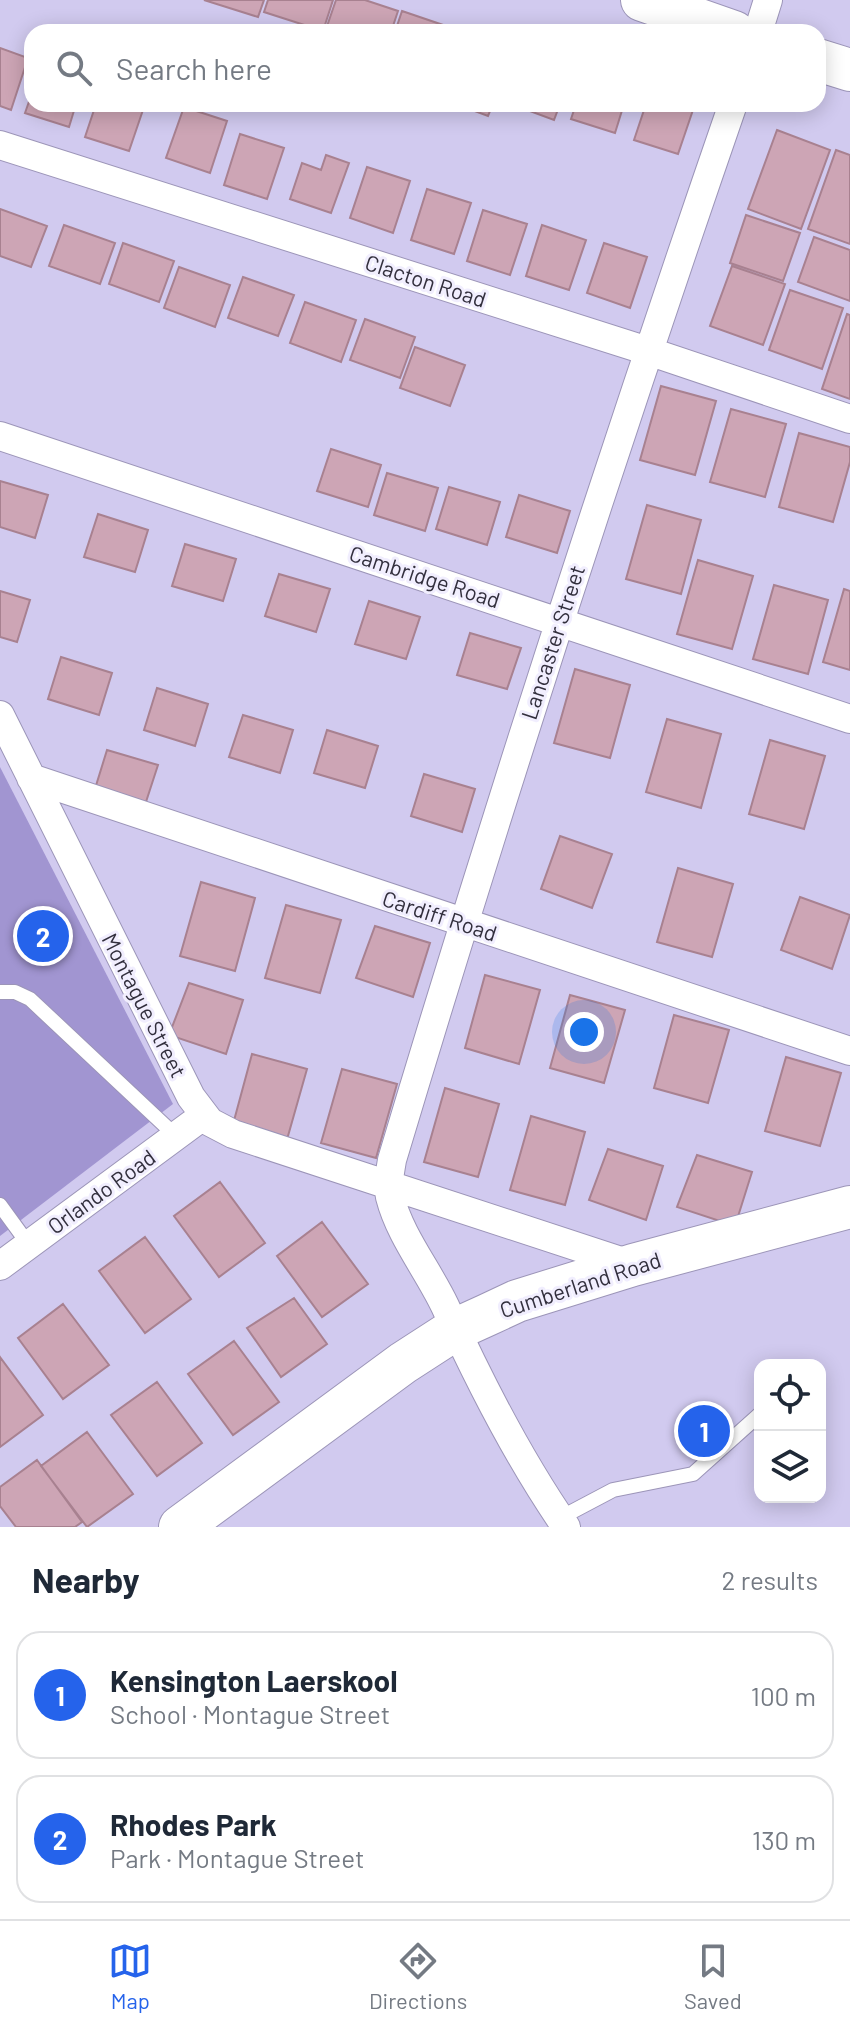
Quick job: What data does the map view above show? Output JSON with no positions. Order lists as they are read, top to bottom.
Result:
{
  "streets": {
    "street": [
      "Clacton Road",
      "Cambridge Road",
      "Lancaster Street",
      "Cardiff Road",
      "Montague Street",
      "Orlando Road",
      "Cumberland Road"
    ]
  },
  "crossings": [
    ["Clacton Road", "Lancaster Street"],
    ["Cambridge Road", "Lancaster Street"],
    ["Lancaster Street", "Cardiff Road"],
    ["Cardiff Road", "Montague Street"],
    ["Montague Street", "Orlando Road"]
  ],
  "page": {
    "search": "Search here",
    "pins": ["2", "1"],
    "heading": ["Nearby", "2 results"],
    "list": [
      {
        "mark": "1",
        "name": "Kensington Laerskool",
        "note": "School · Montague Street",
        "value": "100 m"
      },
      {
        "mark": "2",
        "name": "Rhodes Park",
        "note": "Park · Montague Street",
        "value": "130 m"
      }
    ],
    "nav": ["Map", "Directions", "Saved"]
  }
}
